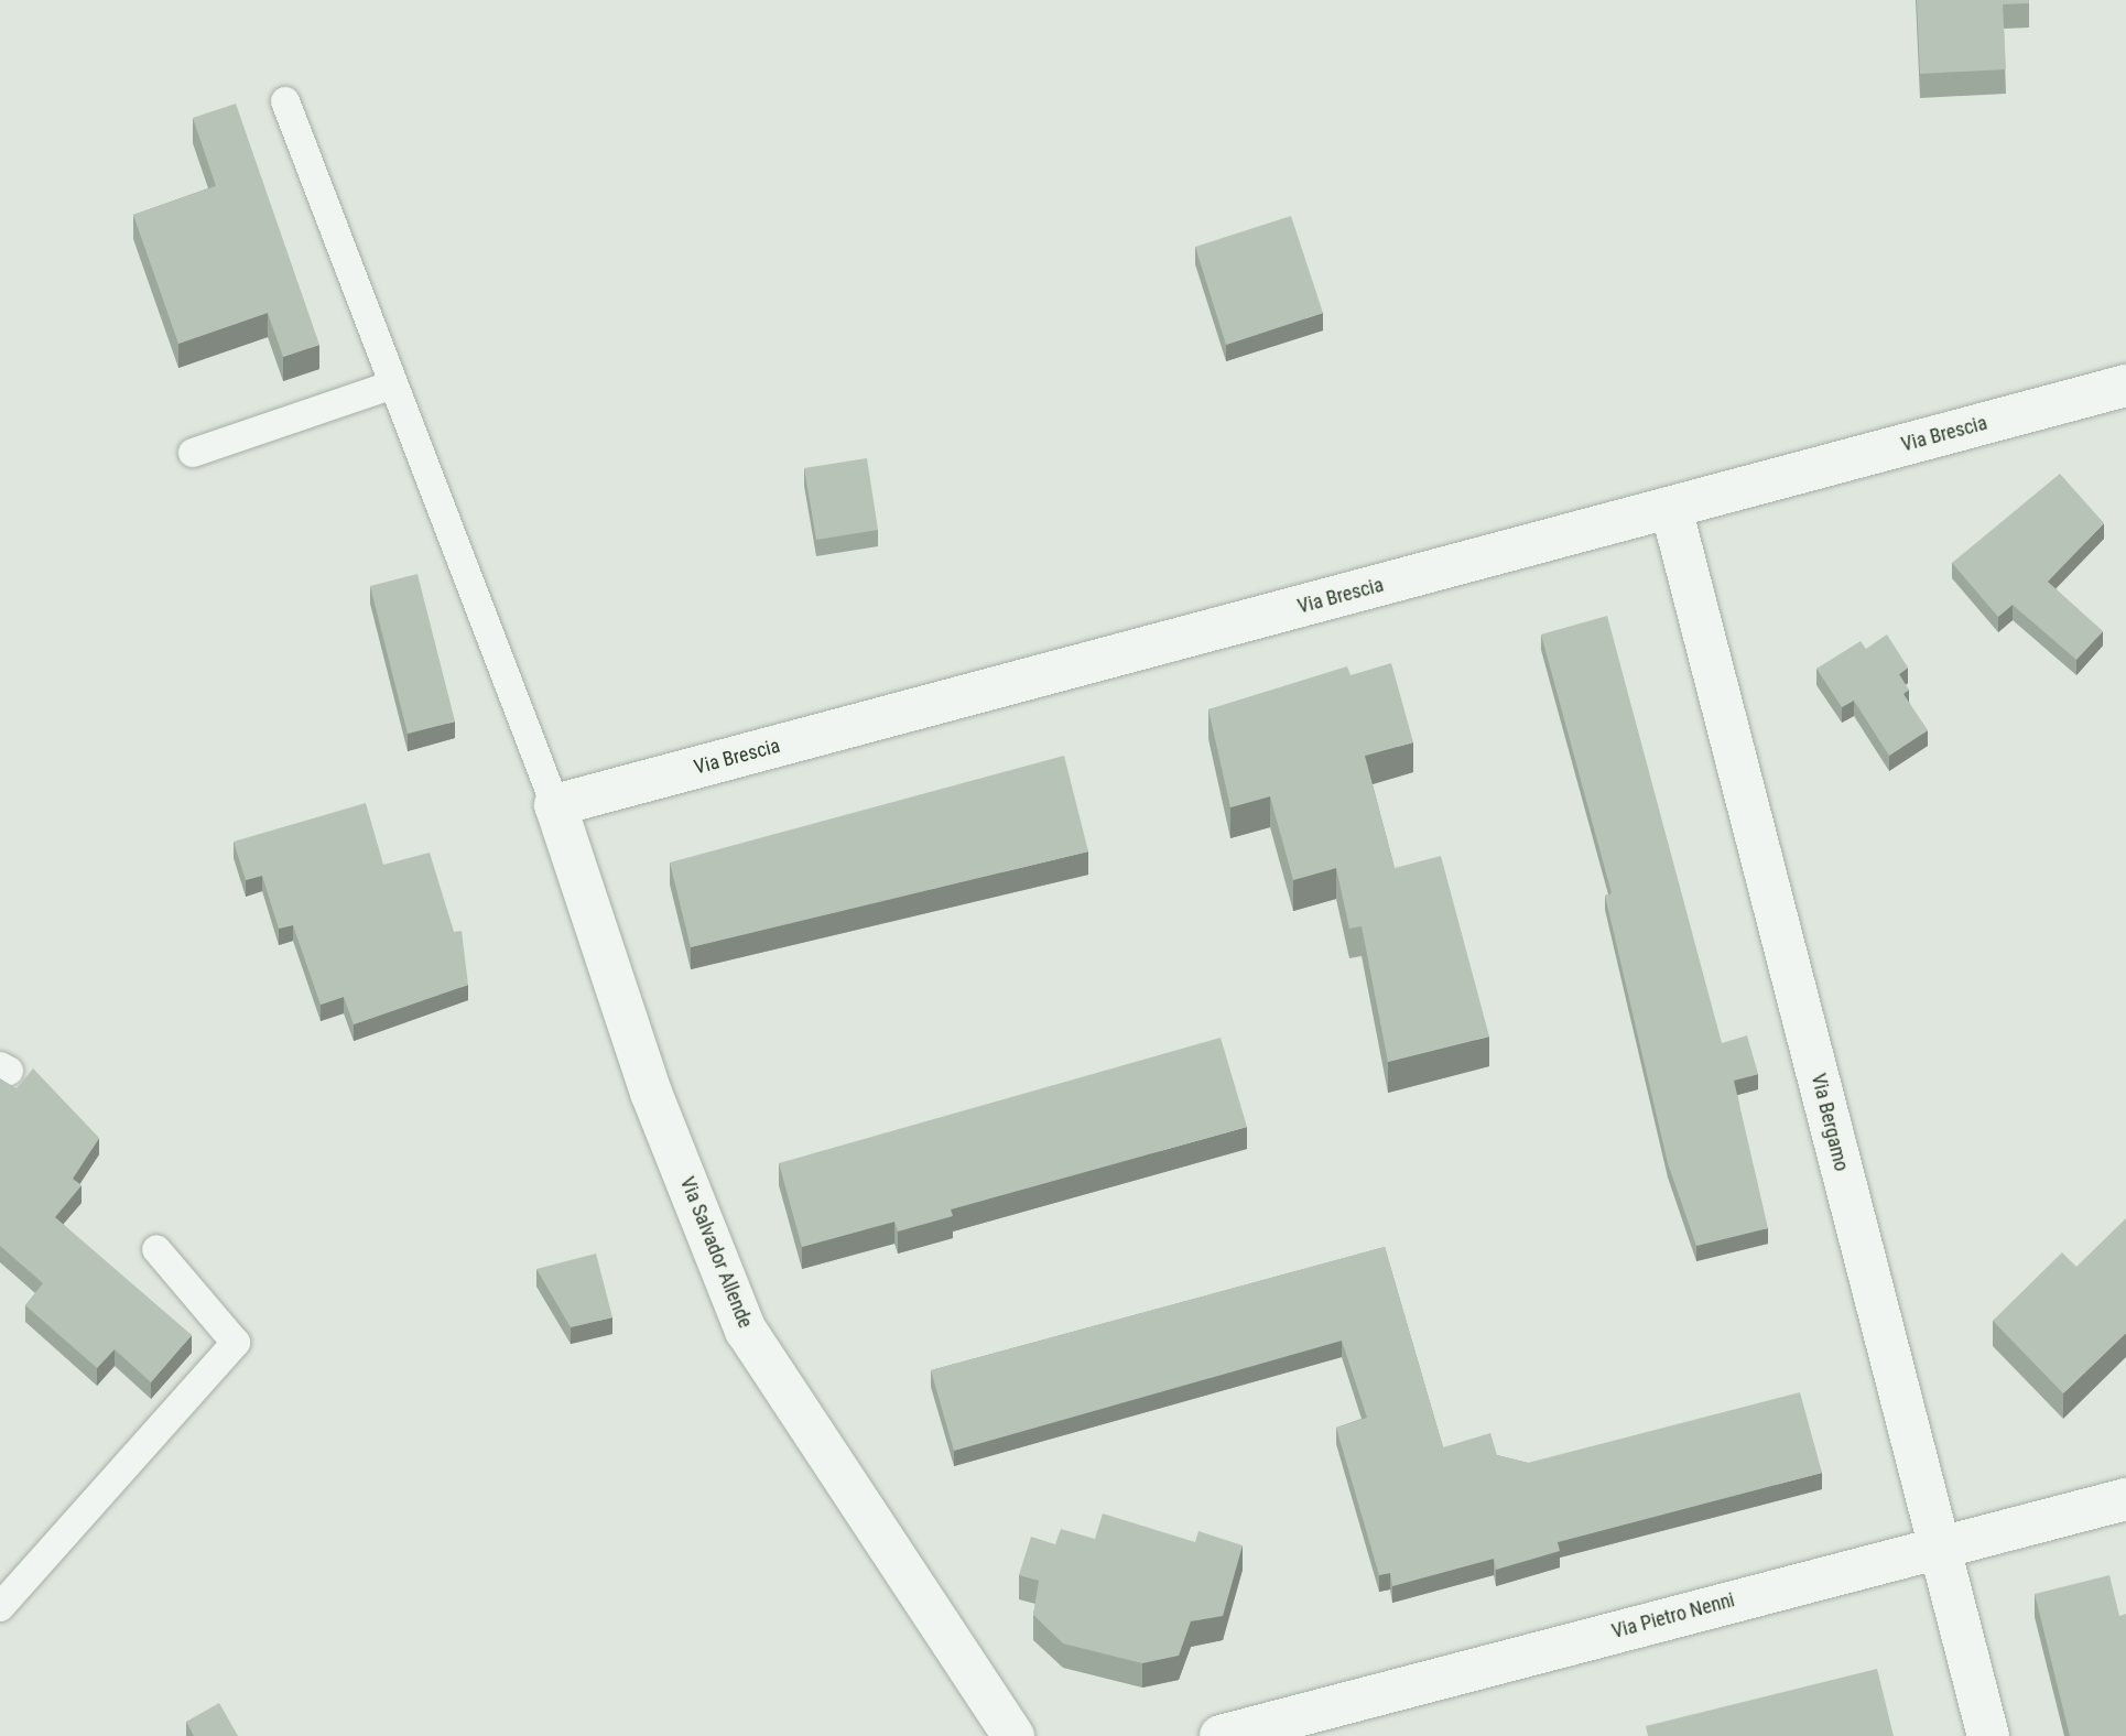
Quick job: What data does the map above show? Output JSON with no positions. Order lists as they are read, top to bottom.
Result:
{
  "streets": {
    "street": [
      "Via Brescia",
      "Via Bergamo",
      "Via Salvador Allende",
      "Via Pietro Nenni"
    ]
  },
  "crossings": [
    ["Via Brescia", "Via Bergamo"],
    ["Via Brescia", "Via Salvador Allende"],
    ["Via Bergamo", "Via Pietro Nenni"]
  ]
}
